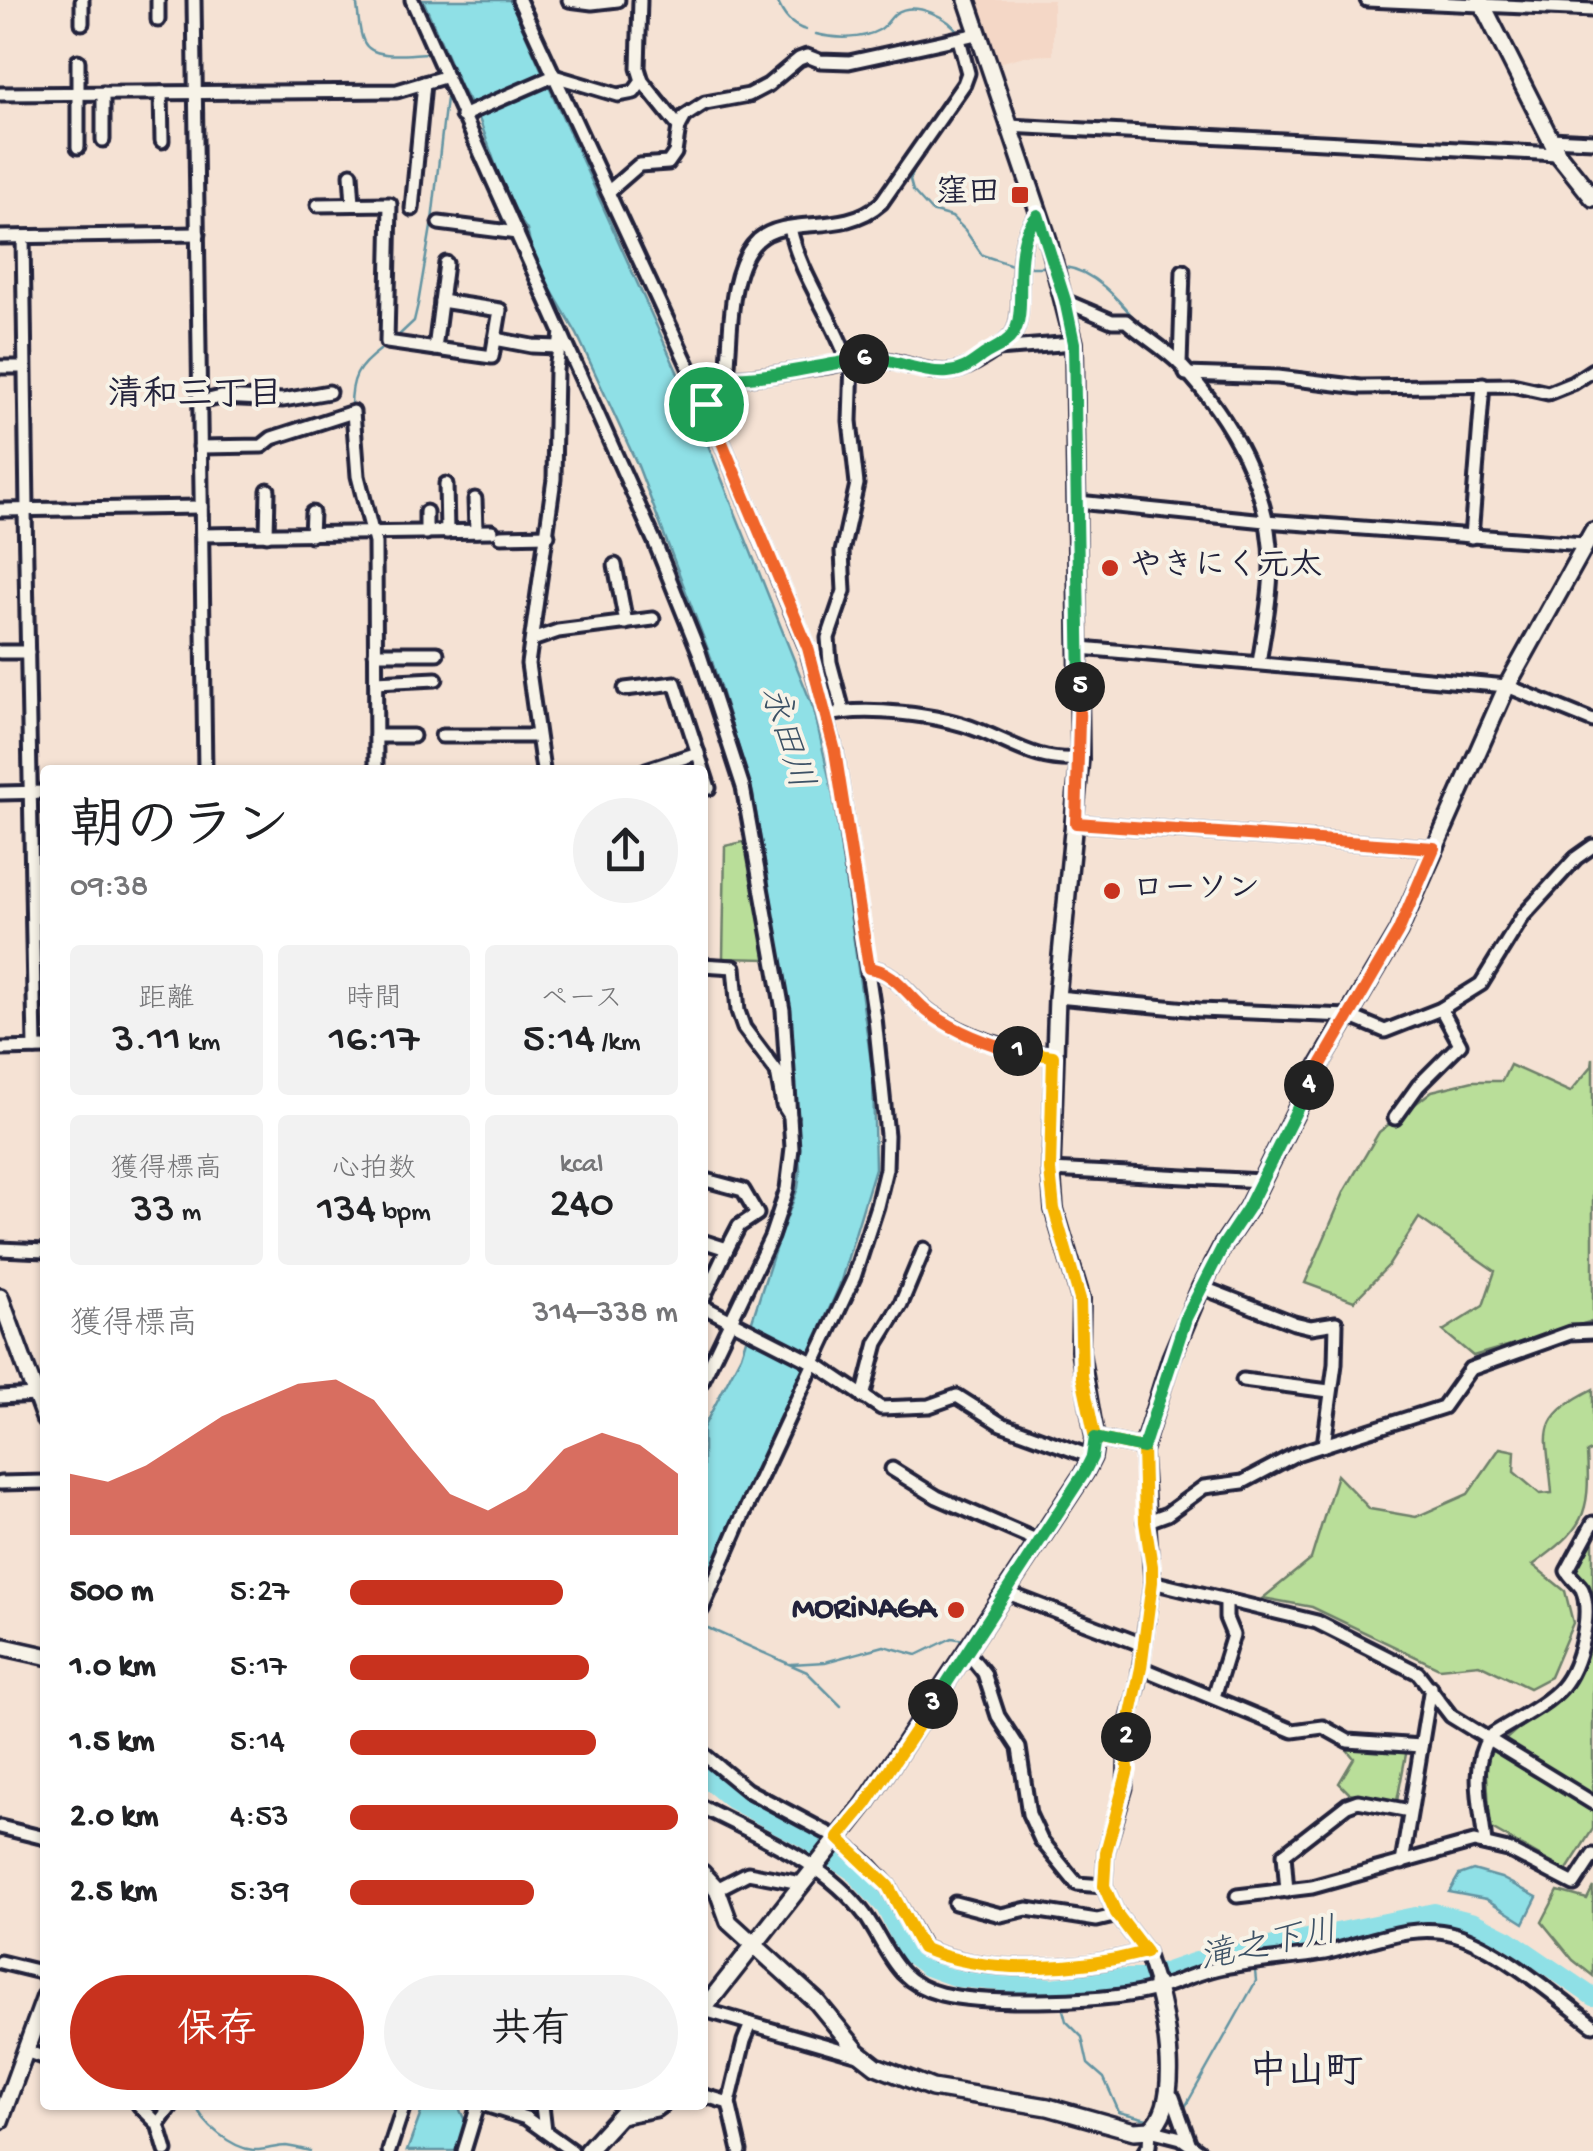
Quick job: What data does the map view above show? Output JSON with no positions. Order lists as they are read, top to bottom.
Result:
{
  "districts": ["清和三丁目", "中山町"],
  "water": ["永田川", "滝之下川"],
  "places": {
    "transit": ["窪田"],
    "other": ["やきにく元太", "ローソン", "MORiNAGA"]
  },
  "page": {
    "pins": [
      "6",
      "5",
      "1",
      "4",
      "3",
      "2"
    ],
    "heading": ["朝のラン", "09:38"],
    "stats": [
      ["距離", "3.11 km"],
      ["時間", "16:17"],
      ["ペース", "5:14 /km"],
      ["獲得標高", "33 m"],
      ["心拍数", "134 bpm"],
      ["kcal", "240"]
    ],
    "chart": ["獲得標高", "314–338 m"],
    "list": [
      {
        "name": "500 m",
        "note": "5:27"
      },
      {
        "name": "1.0 km",
        "note": "5:17"
      },
      {
        "name": "1.5 km",
        "note": "5:14"
      },
      {
        "name": "2.0 km",
        "note": "4:53"
      },
      {
        "name": "2.5 km",
        "note": "5:39"
      }
    ],
    "buttons": ["保存", "共有"]
  }
}
